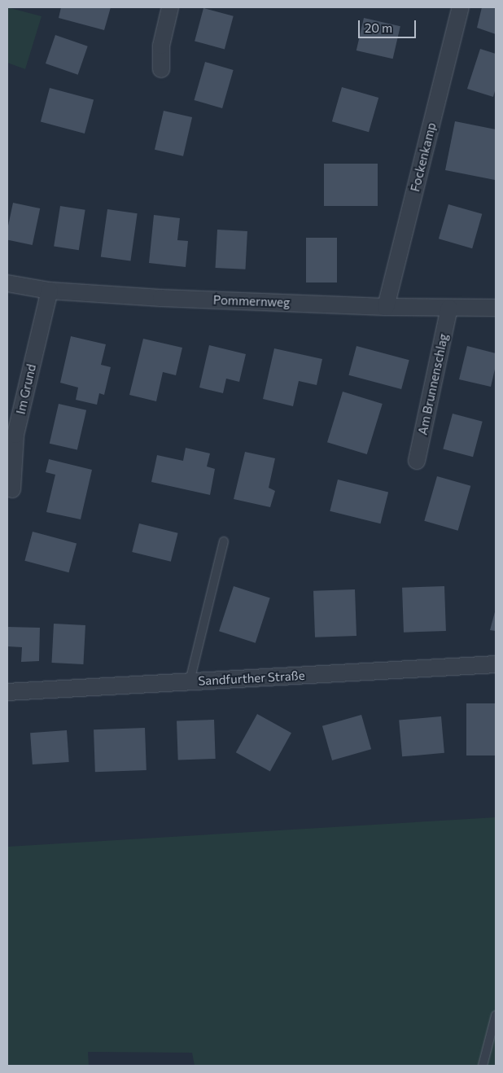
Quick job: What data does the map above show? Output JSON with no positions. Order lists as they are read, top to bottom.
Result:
{
  "streets": {
    "street": [
      "Fockenkamp",
      "Pommernweg",
      "Am Brunnenschlag",
      "Im Grund",
      "Sandfurther Straße"
    ]
  },
  "crossings": [
    ["Fockenkamp", "Pommernweg"],
    ["Pommernweg", "Am Brunnenschlag"],
    ["Pommernweg", "Im Grund"]
  ],
  "scale_bar": "20 m"
}
